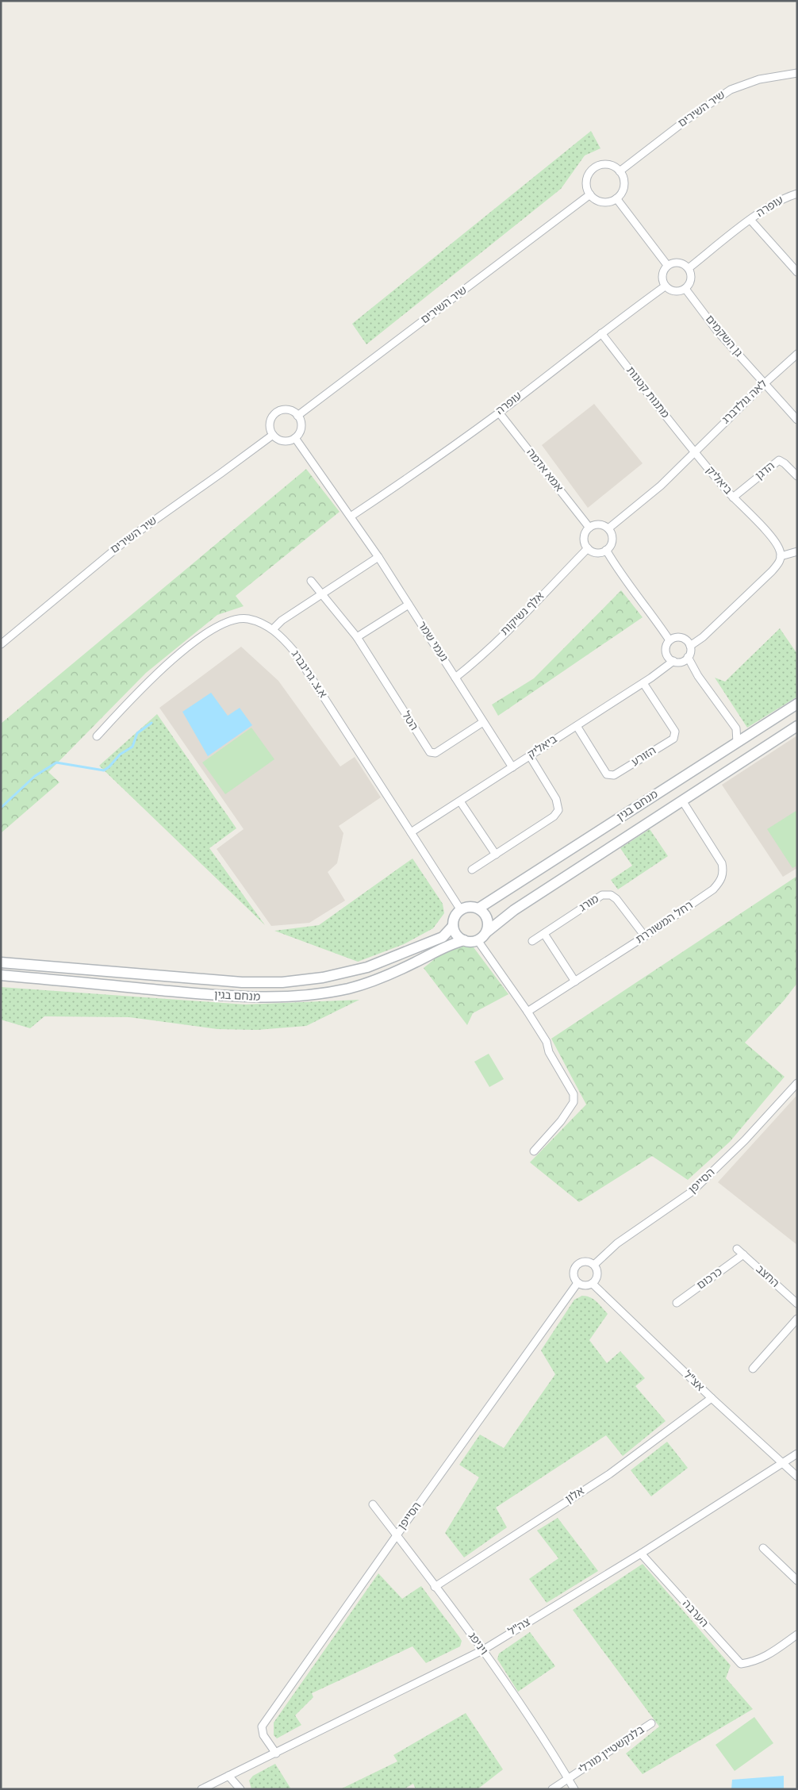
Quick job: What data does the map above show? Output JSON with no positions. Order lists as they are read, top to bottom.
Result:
{
  "streets": {
    "main road": ["מנחם בגין"],
    "street": [
      "שיר השירים",
      "עופרה",
      "גן השקמים",
      "מתנות קטנות",
      "לאה גולדברג",
      "אמא אדמה",
      "הדגן",
      "ביאליק",
      "אלף נשיקות",
      "נעמי שמר",
      "א.צ. גרינברג",
      "הטל",
      "הזורע",
      "מורג",
      "רחל המשוררת",
      "הסייפן",
      "החצב",
      "כרכום",
      "אצ\"ל",
      "אלון",
      "הערבה",
      "צה\"ל",
      "ויניפג",
      "בלנקשטיין מורלי"
    ]
  },
  "crossings": [
    ["שיר השירים", "נעמי שמר"],
    ["עופרה", "גן השקמים"],
    ["עופרה", "מתנות קטנות"],
    ["עופרה", "אמא אדמה"],
    ["עופרה", "נעמי שמר"],
    ["גן השקמים", "לאה גולדברג"],
    ["מתנות קטנות", "לאה גולדברג"],
    ["מתנות קטנות", "ביאליק"],
    ["לאה גולדברג", "ביאליק"],
    ["אמא אדמה", "אלף נשיקות"],
    ["הדגן", "ביאליק"],
    ["ביאליק", "נעמי שמר"],
    ["ביאליק", "א.צ. גרינברג"],
    ["ביאליק", "הזורע"],
    ["אלף נשיקות", "נעמי שמר"],
    ["נעמי שמר", "הטל"],
    ["א.צ. גרינברג", "מנחם בגין"],
    ["מנחם בגין", "רחל המשוררת"],
    ["מורג", "רחל המשוררת"],
    ["הסייפן", "אצ\"ל"],
    ["הסייפן", "צה\"ל"],
    ["הסייפן", "ויניפג"],
    ["החצב", "כרכום"],
    ["אצ\"ל", "אלון"],
    ["אצ\"ל", "צה\"ל"],
    ["אלון", "ויניפג"],
    ["הערבה", "צה\"ל"],
    ["צה\"ל", "ויניפג"],
    ["ויניפג", "בלנקשטיין מורלי"]
  ]
}
